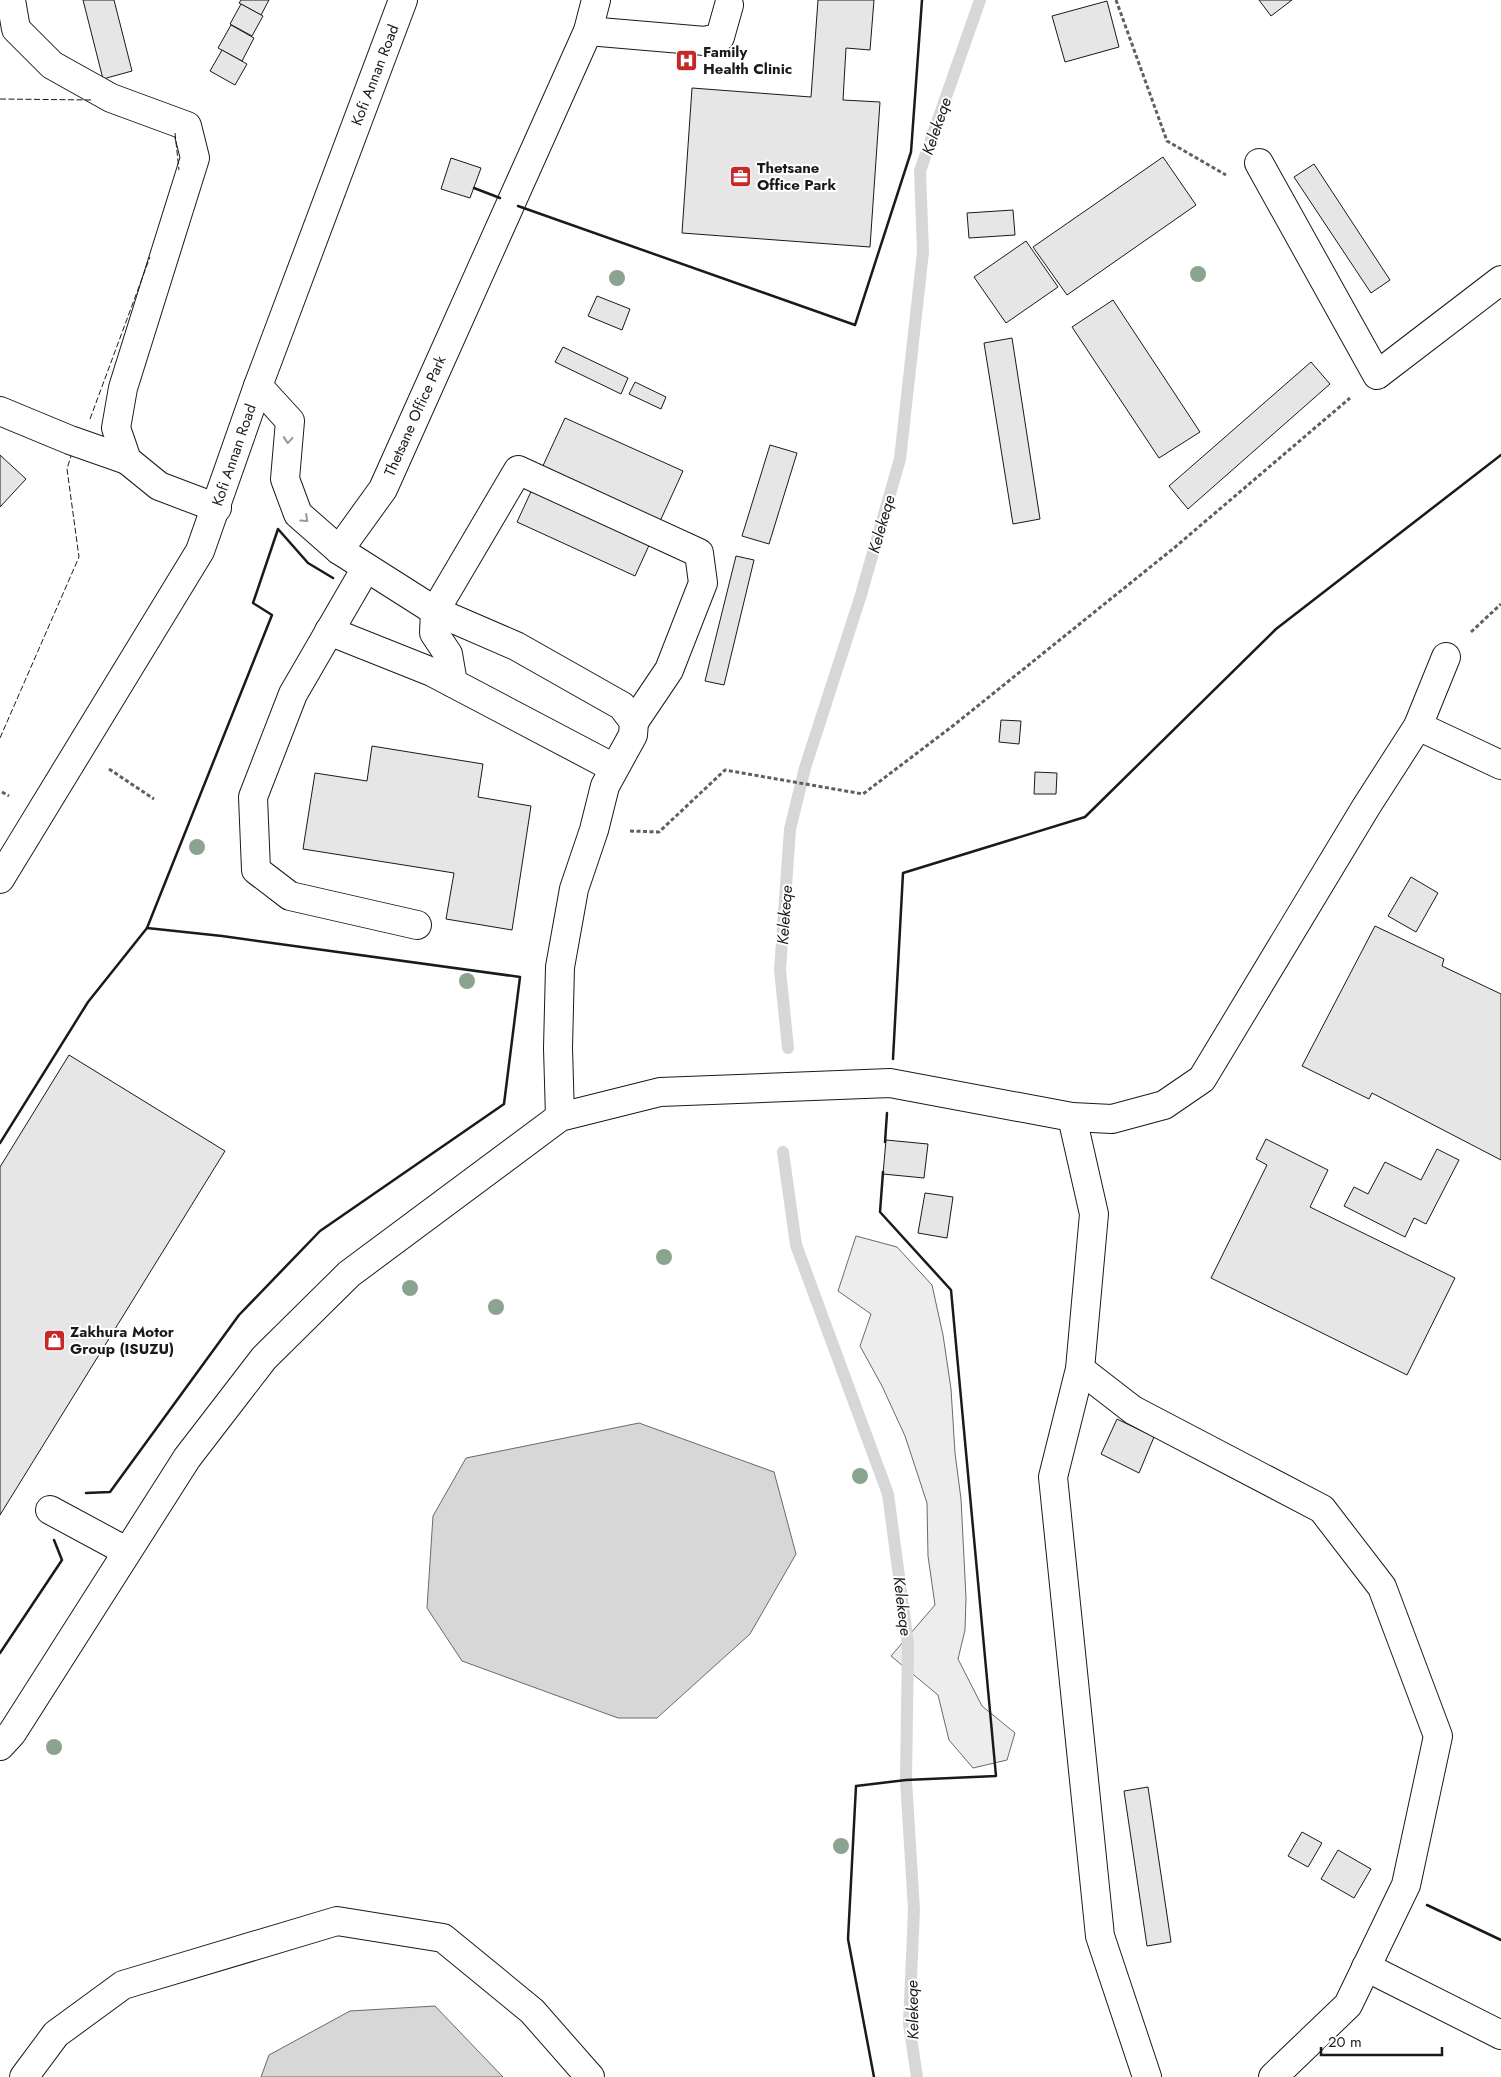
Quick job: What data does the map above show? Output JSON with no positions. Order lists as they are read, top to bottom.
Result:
{
  "streets": {
    "street": ["Kofi Annan Road", "Thetsane Office Park"]
  },
  "water": ["Kelekeqe"],
  "places": {
    "hospital": ["Family Health Clinic"],
    "office": ["Thetsane Office Park"],
    "shop": ["Zakhura Motor Group (ISUZU)"]
  },
  "scale_bar": "20 m"
}
